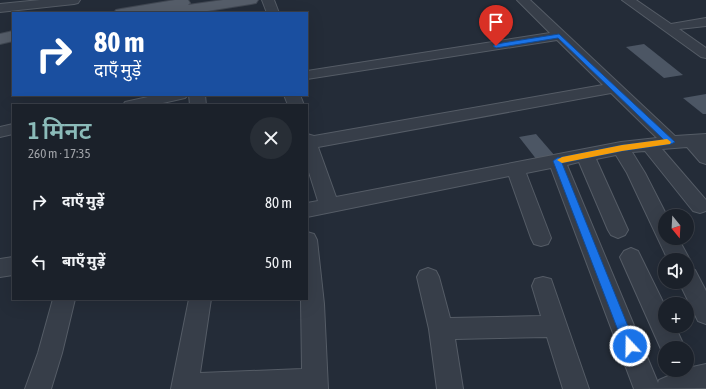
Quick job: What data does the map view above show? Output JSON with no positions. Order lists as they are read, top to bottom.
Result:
{
  "north": "bottom",
  "page": {
    "turn": ["80 m", "दाएँ मुड़ें"],
    "heading": ["1 मिनट", "260 m · 17:35"],
    "list": [
      {
        "name": "दाएँ मुड़ें",
        "value": "80 m"
      },
      {
        "name": "बाएँ मुड़ें",
        "value": "50 m"
      }
    ],
    "map_buttons": ["+", "−"]
  }
}
